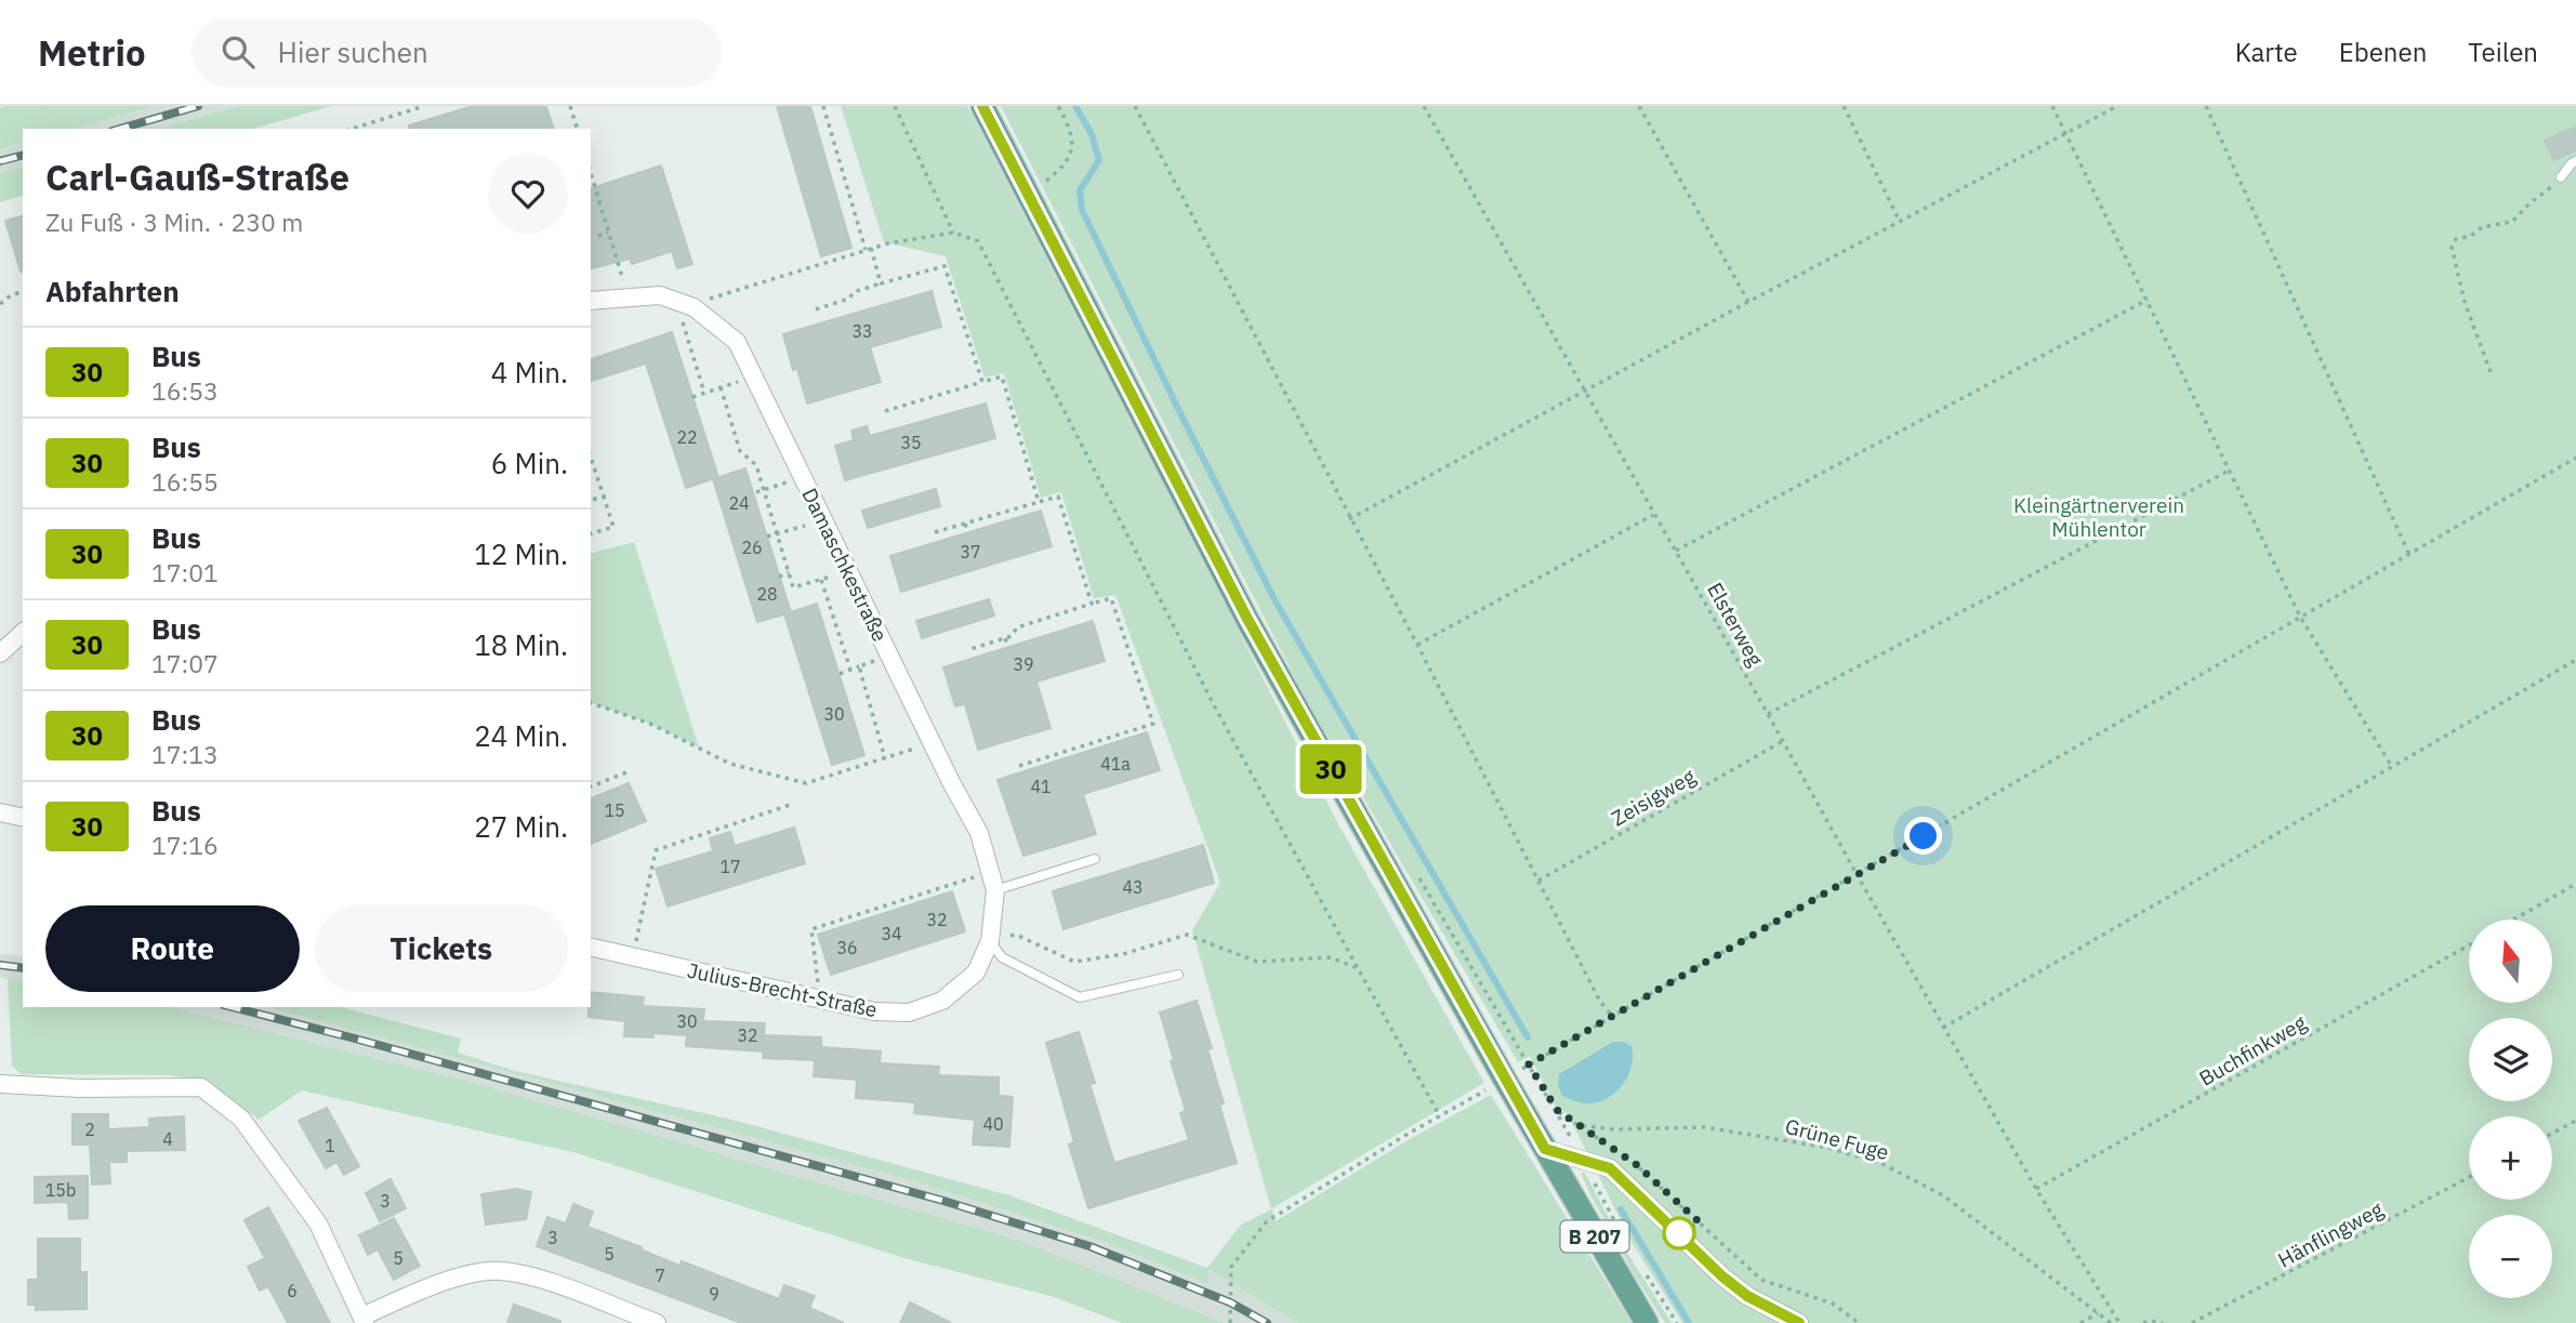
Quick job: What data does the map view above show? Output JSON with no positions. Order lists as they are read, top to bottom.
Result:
{
  "streets": {
    "main road": ["B 207"],
    "street": ["Damaschkestraße", "Julius-Brecht-Straße"],
    "path": [
      "Elsterweg",
      "Zeisigweg",
      "Buchfinkweg",
      "Grüne Fuge",
      "Hänflingweg"
    ]
  },
  "crossings": [
    ["Damaschkestraße", "Julius-Brecht-Straße"],
    ["Elsterweg", "Zeisigweg"],
    ["Elsterweg", "Buchfinkweg"]
  ],
  "parks": ["Kleingärtnerverein Mühlentor"],
  "lines": ["bus line 30"],
  "house_numbers": [
    "33",
    "22",
    "35",
    "24",
    "26",
    "37",
    "28",
    "39",
    "30",
    "41a",
    "41",
    "15",
    "17",
    "43",
    "32",
    "34",
    "36",
    "30",
    "32",
    "40",
    "2",
    "4",
    "1",
    "15b",
    "3",
    "3",
    "5",
    "5",
    "7",
    "6",
    "9"
  ],
  "north": "top",
  "page": {
    "header": "Metrio",
    "search": "Hier suchen",
    "nav": ["Karte", "Ebenen", "Teilen"],
    "on_map": "30",
    "heading": [
      ["Carl-Gauß-Straße", "Zu Fuß · 3 Min. · 230 m"],
      "Abfahrten"
    ],
    "list": [
      {
        "mark": "30",
        "name": "Bus",
        "note": "16:53",
        "value": "4 Min."
      },
      {
        "mark": "30",
        "name": "Bus",
        "note": "16:55",
        "value": "6 Min."
      },
      {
        "mark": "30",
        "name": "Bus",
        "note": "17:01",
        "value": "12 Min."
      },
      {
        "mark": "30",
        "name": "Bus",
        "note": "17:07",
        "value": "18 Min."
      },
      {
        "mark": "30",
        "name": "Bus",
        "note": "17:13",
        "value": "24 Min."
      },
      {
        "mark": "30",
        "name": "Bus",
        "note": "17:16",
        "value": "27 Min."
      }
    ],
    "buttons": ["Route", "Tickets"],
    "map_buttons": ["+", "−"]
  }
}
